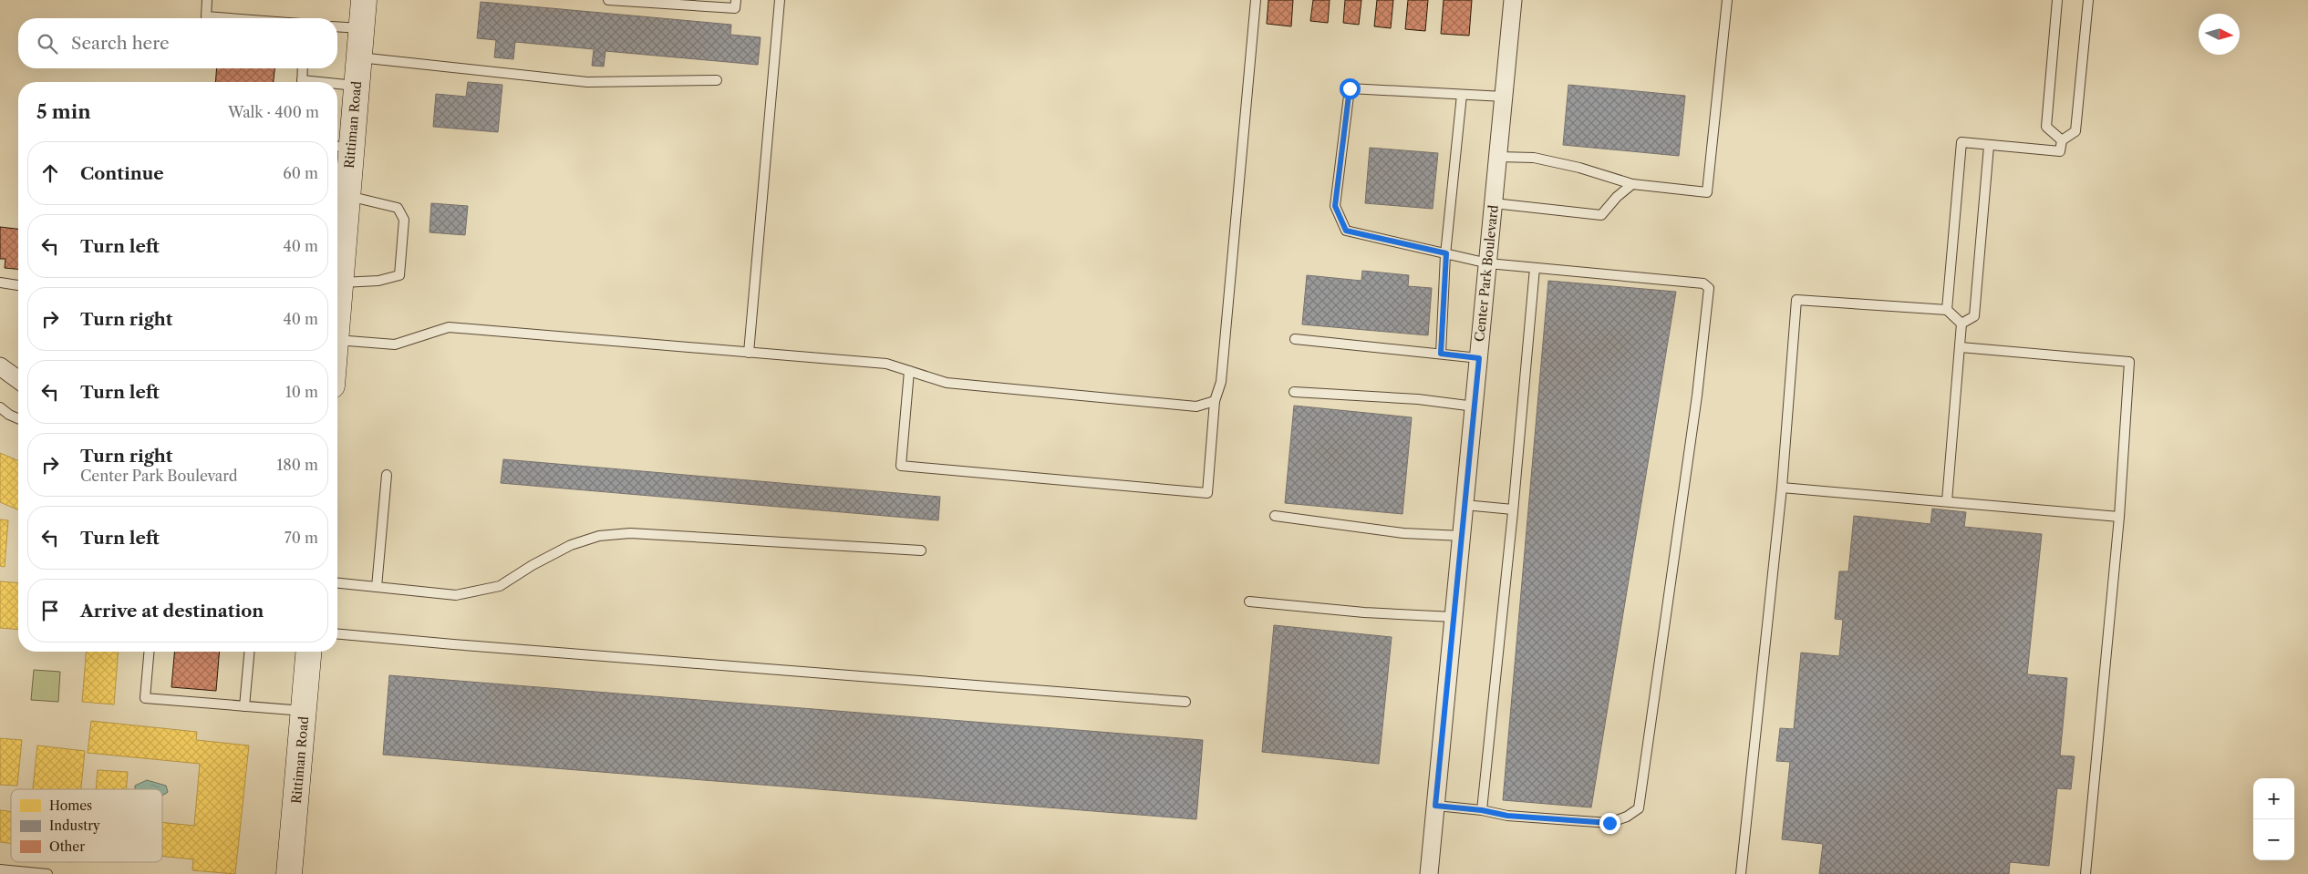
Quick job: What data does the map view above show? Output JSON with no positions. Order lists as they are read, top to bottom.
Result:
{
  "streets": {
    "main road": ["Rittiman Road"],
    "street": ["Center Park Boulevard"]
  },
  "legend": ["Homes", "Industry", "Other"],
  "north": "right",
  "page": {
    "search": "Search here",
    "heading": ["5 min", "Walk · 400 m"],
    "list": [
      ["Continue", "60 m"],
      ["Turn left", "40 m"],
      ["Turn right", "40 m"],
      ["Turn left", "10 m"],
      ["Turn right", "Center Park Boulevard", "180 m"],
      ["Turn left", "70 m"],
      "Arrive at destination"
    ],
    "map_buttons": ["+", "−"]
  }
}
